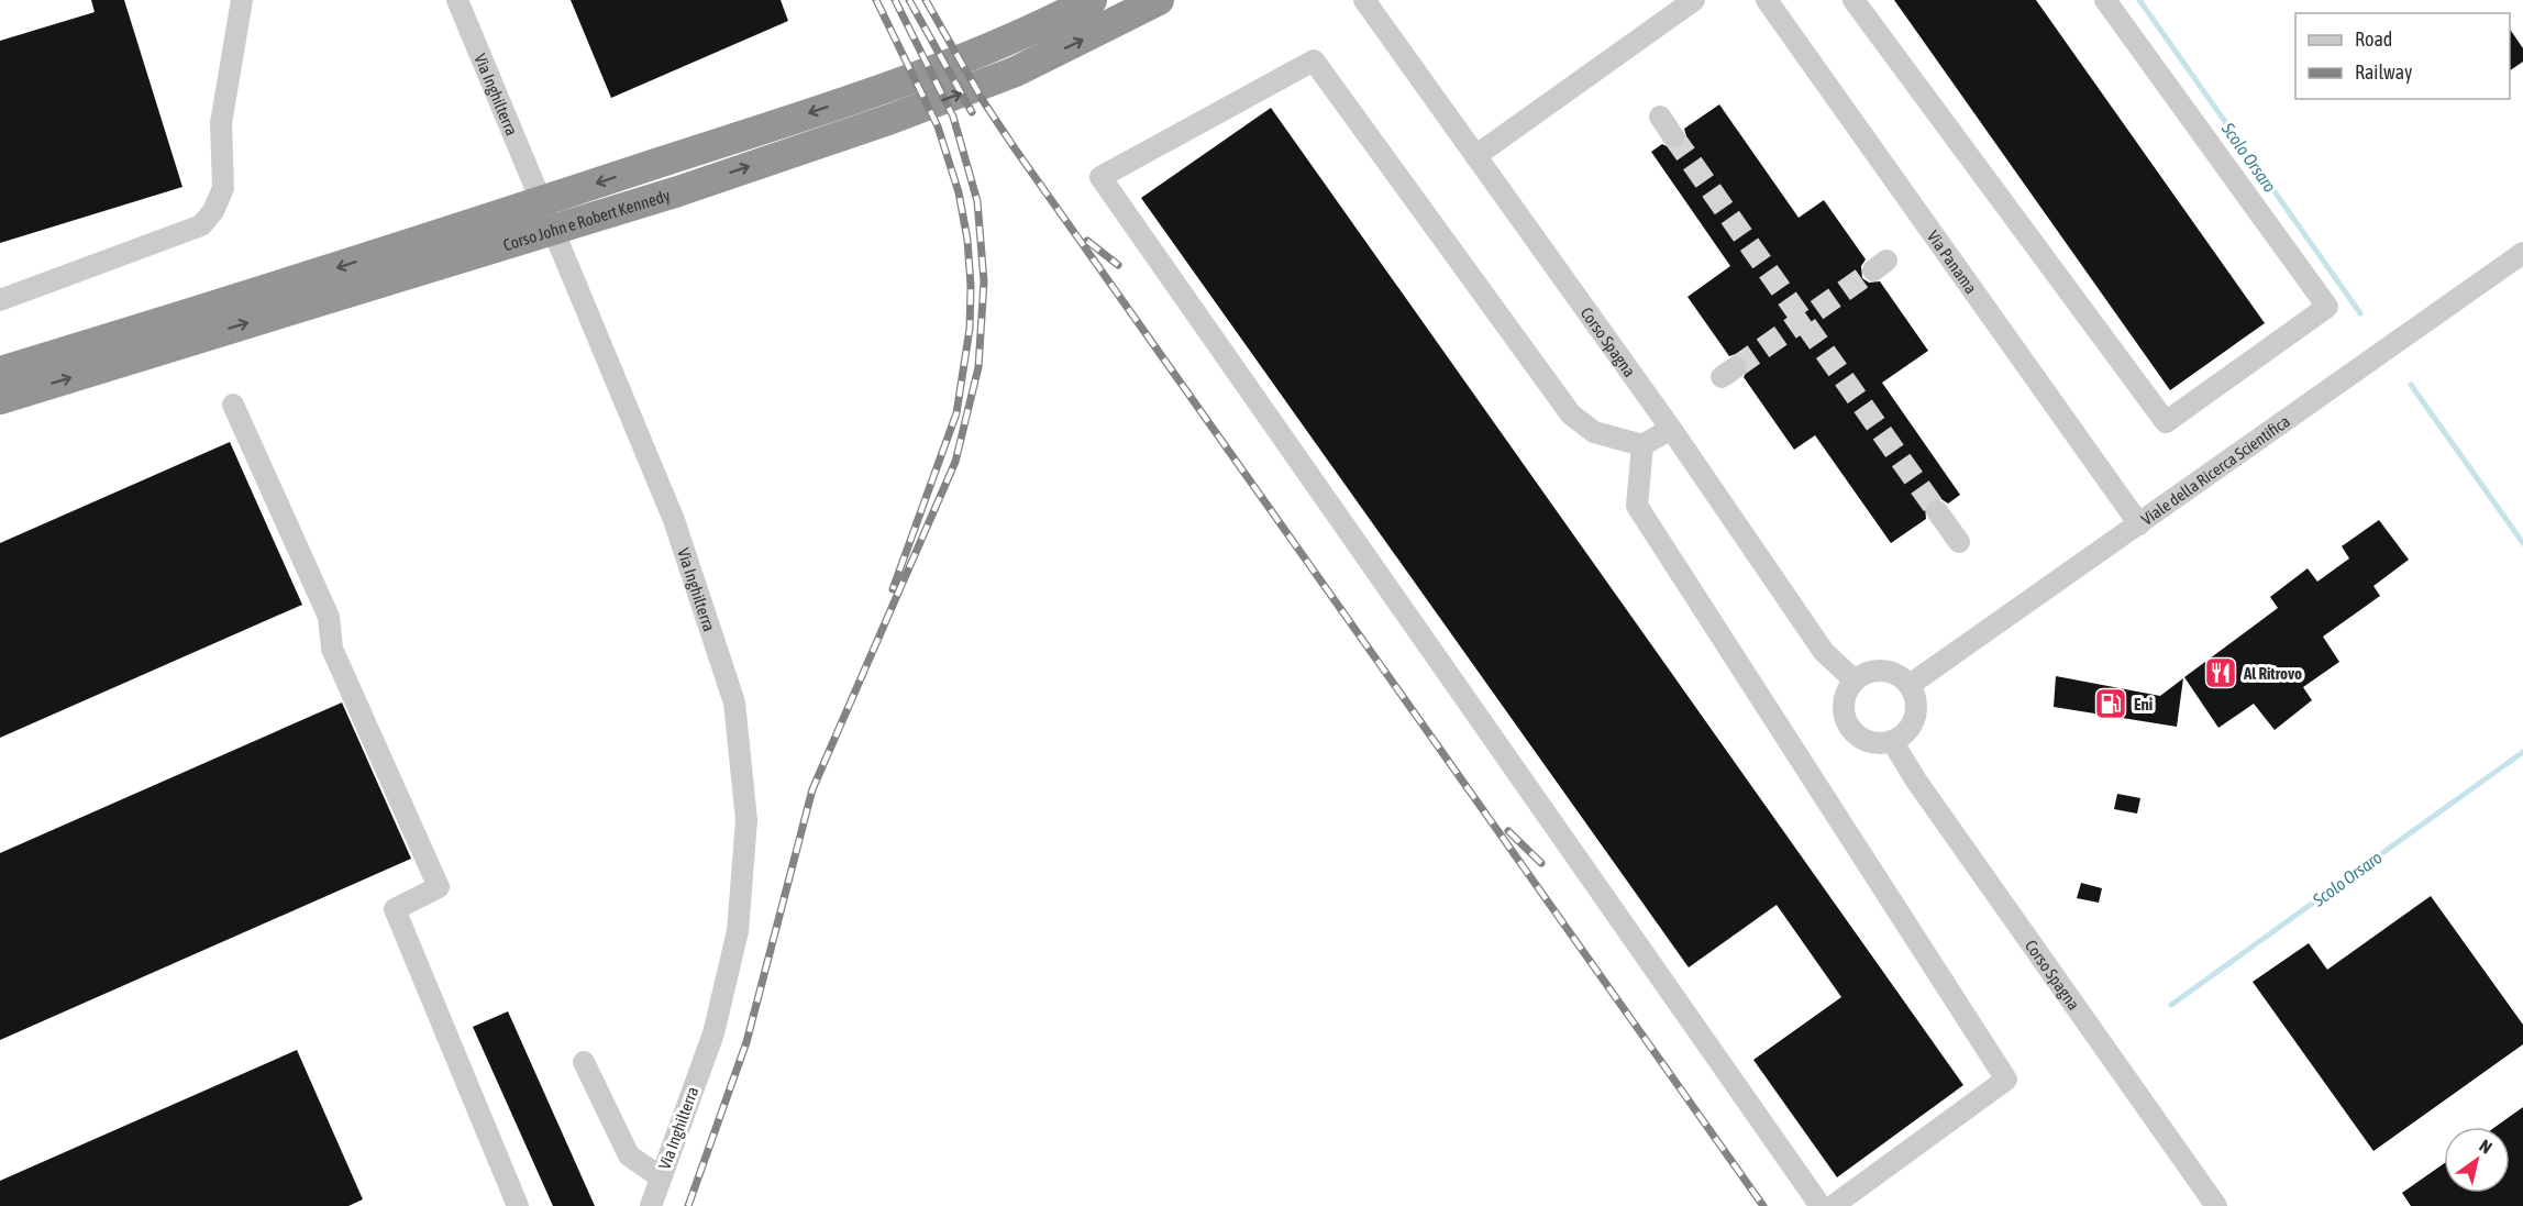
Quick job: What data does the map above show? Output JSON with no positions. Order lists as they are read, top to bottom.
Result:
{
  "streets": {
    "highway": ["Corso John e Robert Kennedy"],
    "street": [
      "Via Inghilterra",
      "Via Panama",
      "Corso Spagna",
      "Viale della Ricerca Scientifica"
    ]
  },
  "crossings": [
    ["Via Panama", "Viale della Ricerca Scientifica"],
    ["Corso Spagna", "Viale della Ricerca Scientifica"]
  ],
  "water": ["Scolo Orsaro"],
  "places": {
    "restaurant": ["Al Ritrovo"],
    "fuel station": ["Eni"]
  },
  "legend": ["Road", "Railway"],
  "north": "top right"
}
